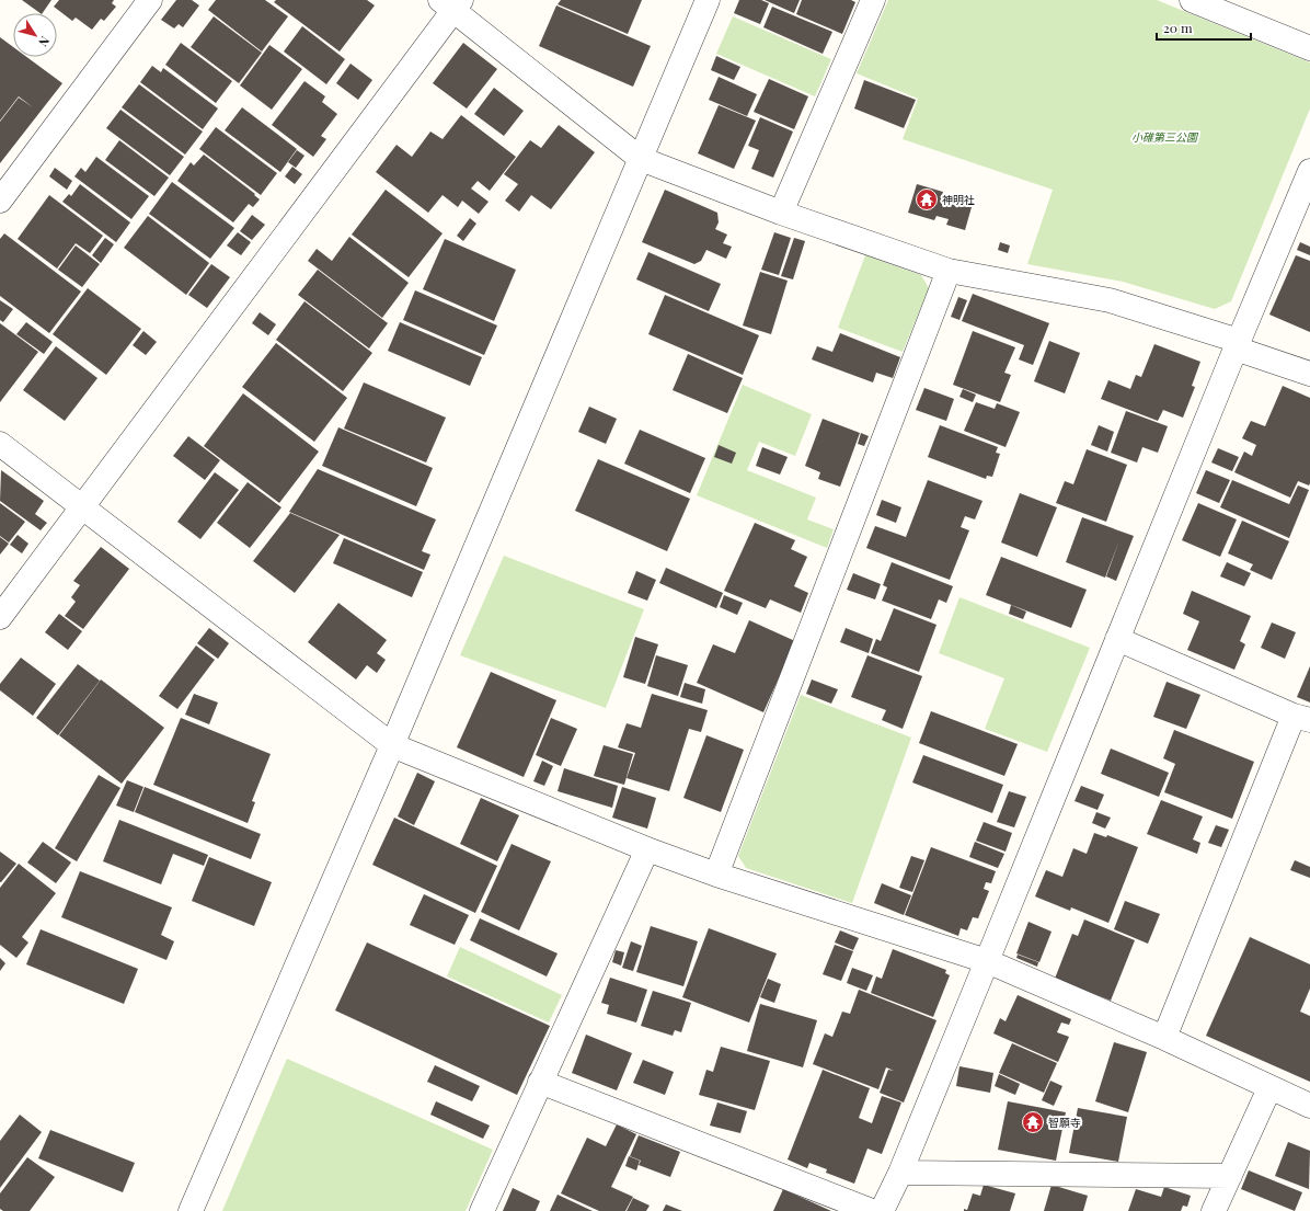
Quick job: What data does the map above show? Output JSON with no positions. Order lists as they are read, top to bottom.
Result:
{
  "parks": ["小碓第三公園"],
  "places": {
    "temple": ["神明社", "智願寺"]
  },
  "scale_bar": "20 m",
  "north": "bottom right"
}
